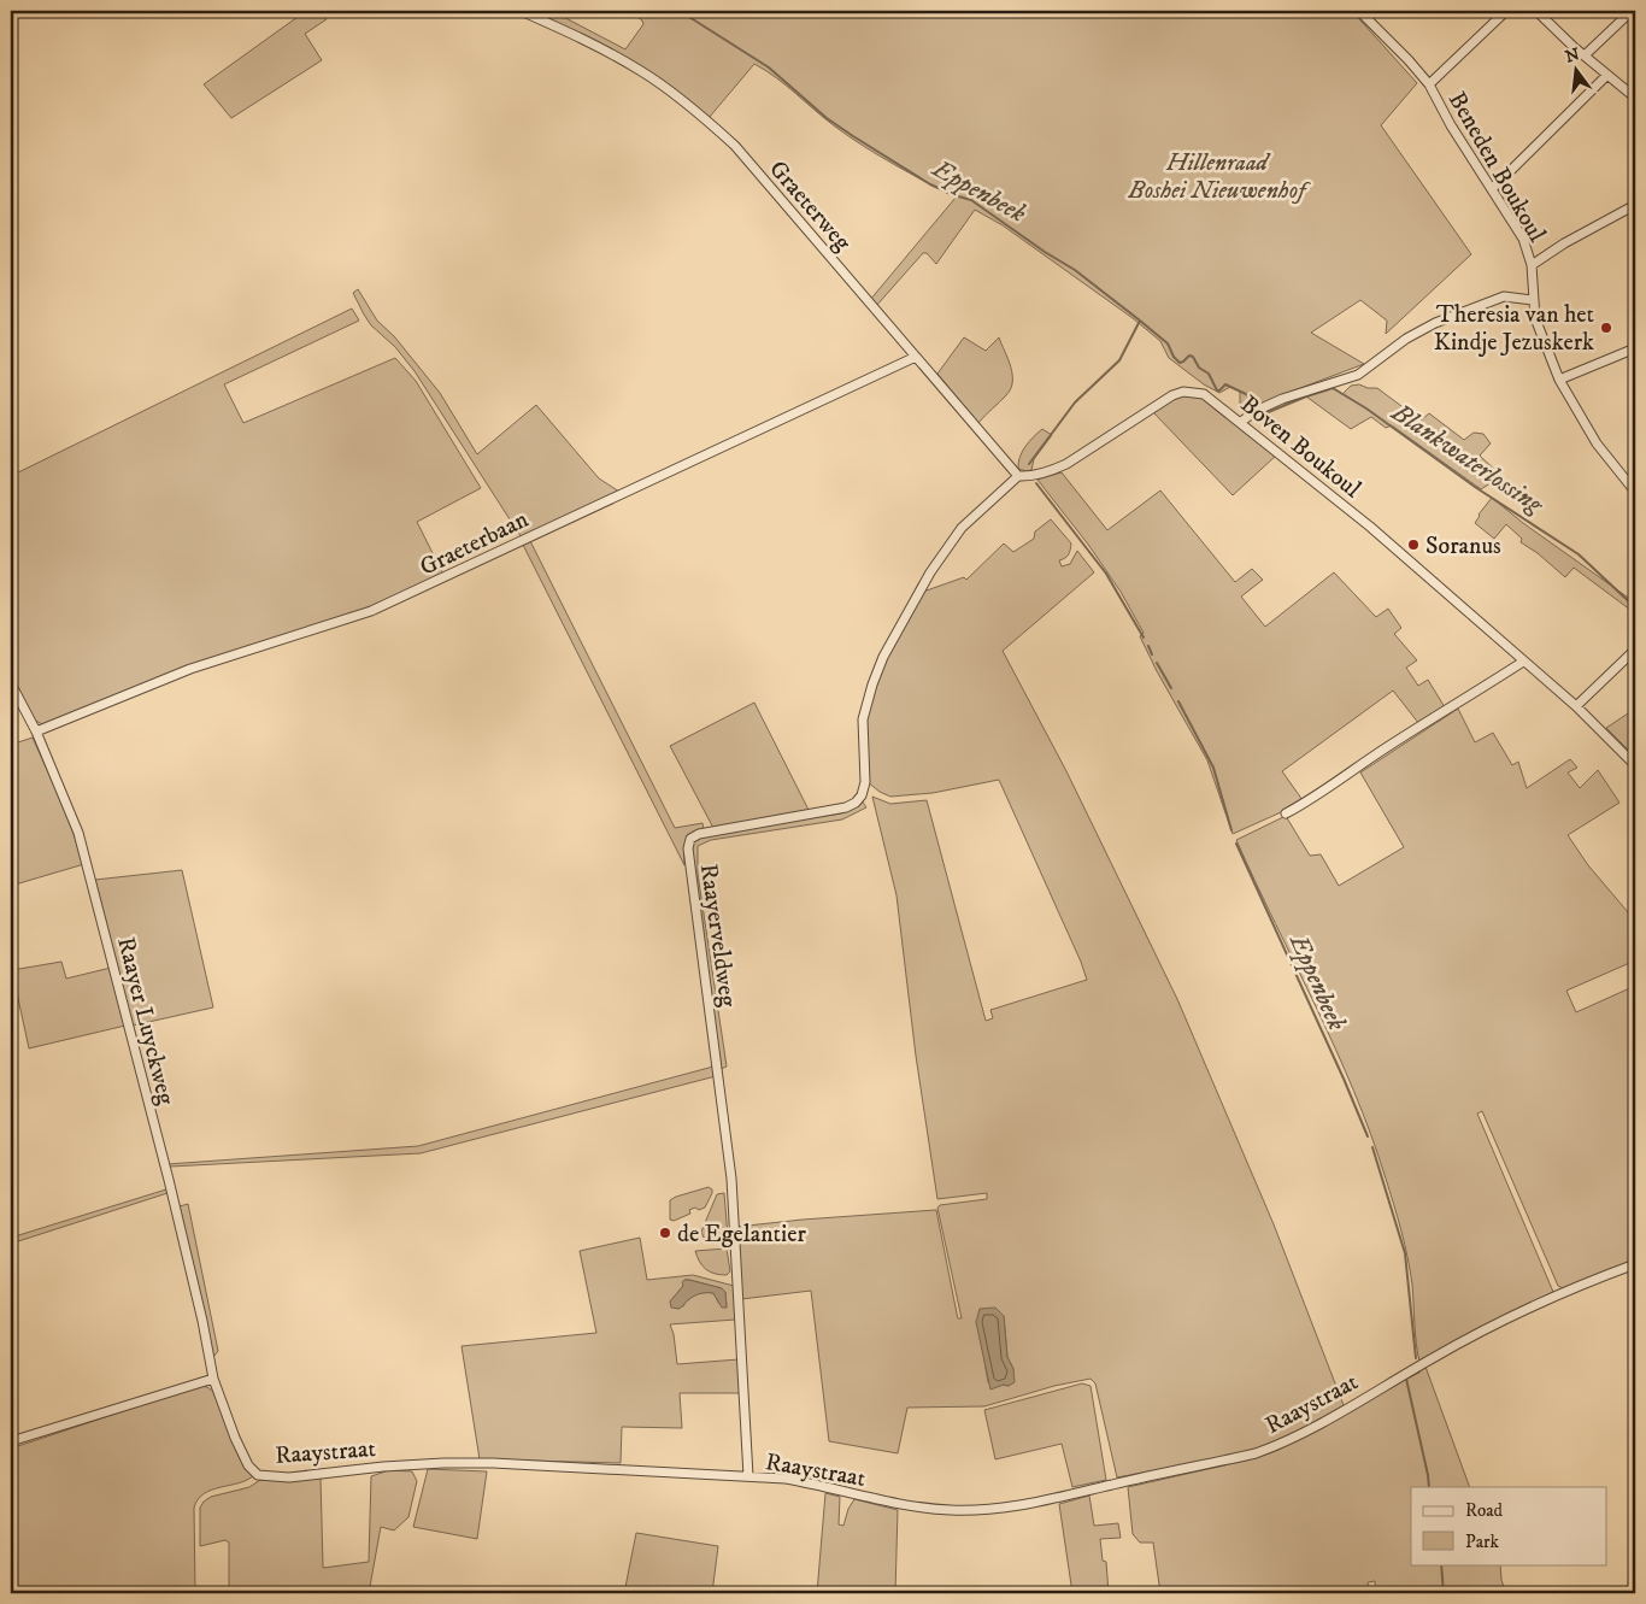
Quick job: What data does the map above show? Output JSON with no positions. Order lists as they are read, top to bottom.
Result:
{
  "streets": {
    "street": [
      "Beneden Boukoul",
      "Graeterweg",
      "Boven Boukoul",
      "Graeterbaan",
      "Raayerveldweg",
      "Raayer Luyckweg",
      "Raaystraat"
    ]
  },
  "crossings": [
    ["Graeterweg", "Boven Boukoul"],
    ["Graeterweg", "Graeterbaan"],
    ["Graeterweg", "Raayerveldweg"],
    ["Boven Boukoul", "Raayerveldweg"],
    ["Graeterbaan", "Raayer Luyckweg"],
    ["Raayerveldweg", "Raaystraat"],
    ["Raayer Luyckweg", "Raaystraat"]
  ],
  "water": ["Eppenbeek", "Blankwaterlossing"],
  "parks": ["Hillenraad Boshei Nieuwenhof"],
  "places": ["Theresia van het Kindje Jezuskerk", "Soranus", "de Egelantier"],
  "legend": ["Road", "Park"],
  "north": "top"
}
